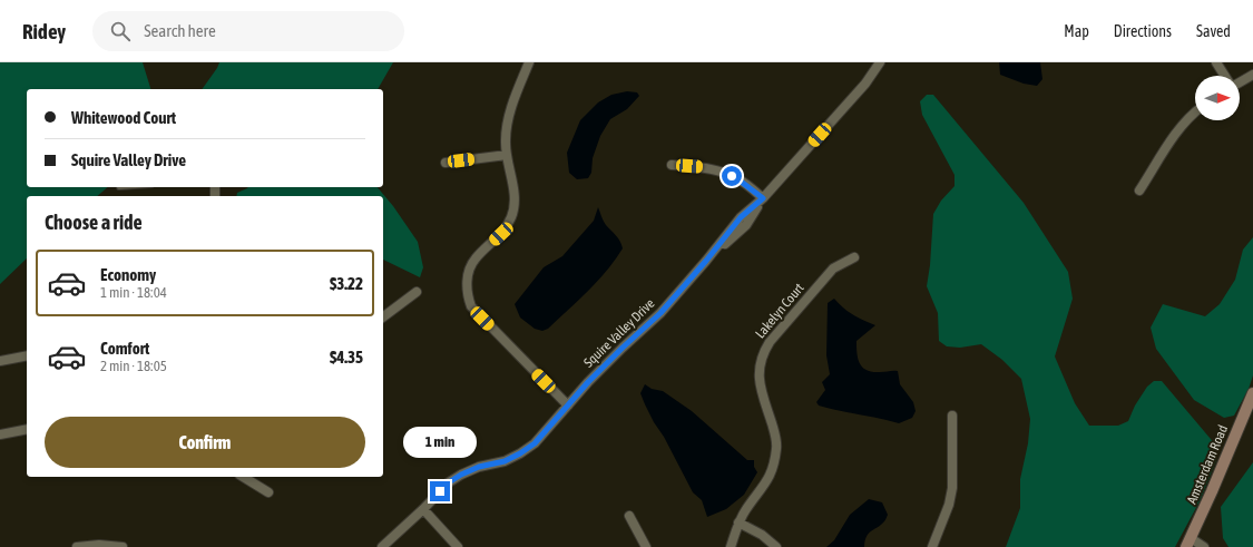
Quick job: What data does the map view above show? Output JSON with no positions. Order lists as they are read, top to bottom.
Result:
{
  "streets": {
    "street": ["Lakelyn Court", "Squire Valley Drive", "Amsterdam Road"]
  },
  "north": "right",
  "page": {
    "header": "Ridey",
    "search": "Search here",
    "nav": ["Map", "Directions", "Saved"],
    "banner": ["Whitewood Court", "Squire Valley Drive"],
    "heading": "Choose a ride",
    "list": [
      {
        "name": "Economy",
        "note": "1 min · 18:04",
        "value": "$3.22"
      },
      {
        "name": "Comfort",
        "note": "2 min · 18:05",
        "value": "$4.35"
      }
    ],
    "buttons": "Confirm",
    "bubble": "1 min"
  }
}
